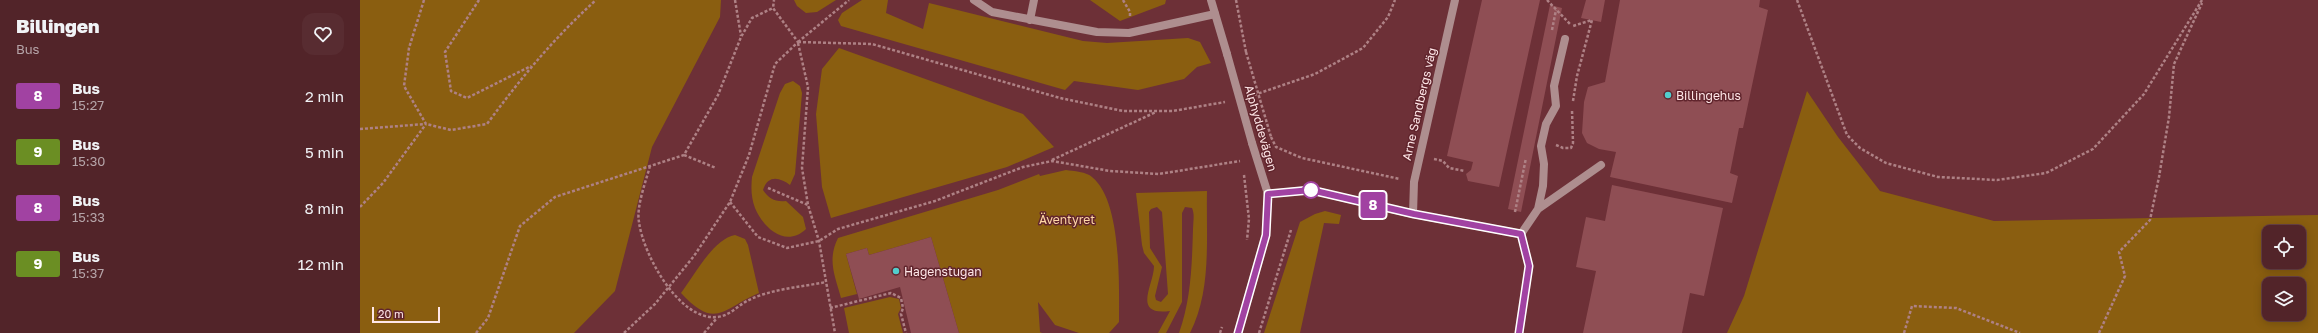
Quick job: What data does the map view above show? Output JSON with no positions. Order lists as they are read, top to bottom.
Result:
{
  "streets": {
    "street": ["Arne Sandbergs väg", "Alphyddevägen"]
  },
  "parks": ["Äventyret"],
  "places": ["Billingehus", "Hagenstugan"],
  "lines": ["bus line 8"],
  "scale_bar": "20 m",
  "page": {
    "heading": ["Billingen", "Bus"],
    "on_map": "8",
    "list": [
      {
        "mark": "8",
        "name": "Bus",
        "note": "15:27",
        "value": "2 min"
      },
      {
        "mark": "9",
        "name": "Bus",
        "note": "15:30",
        "value": "5 min"
      },
      {
        "mark": "8",
        "name": "Bus",
        "note": "15:33",
        "value": "8 min"
      },
      {
        "mark": "9",
        "name": "Bus",
        "note": "15:37",
        "value": "12 min"
      }
    ],
    "scale": "20 m"
  }
}
